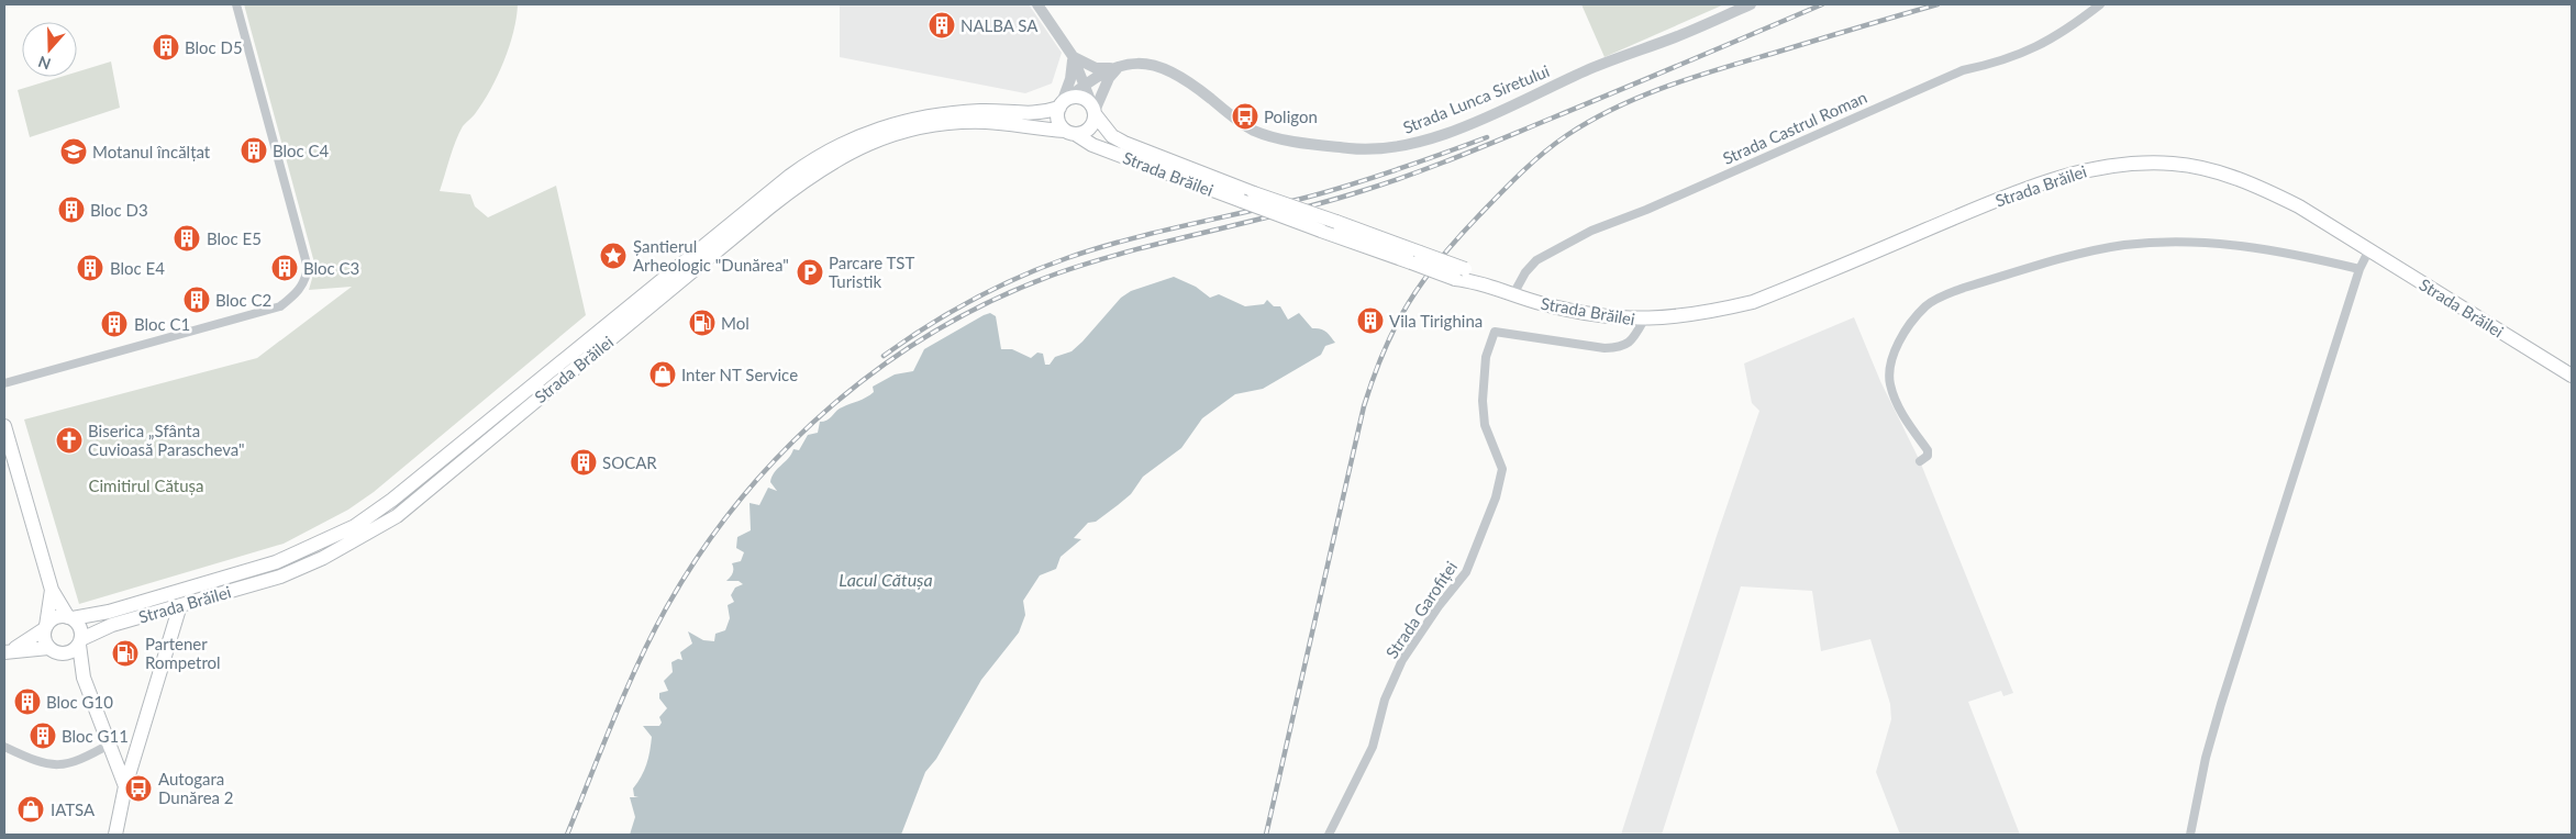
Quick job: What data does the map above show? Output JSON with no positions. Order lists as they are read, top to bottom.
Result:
{
  "streets": {
    "main road": ["Strada Brăilei"],
    "street": ["Strada Lunca Siretului", "Strada Castrul Roman", "Strada Garofiței"]
  },
  "crossings": [
    ["Strada Lunca Siretului", "Strada Brăilei"],
    ["Strada Castrul Roman", "Strada Brăilei"],
    ["Strada Brăilei", "Strada Garofiței"]
  ],
  "water": ["Lacul Cătușa"],
  "parks": ["Cimitirul Cătușa"],
  "places": {
    "building": [
      "NALBA SA",
      "Bloc D5",
      "Bloc C4",
      "Bloc D3",
      "Bloc E5",
      "Bloc E4",
      "Bloc C3",
      "Bloc C2",
      "Vila Tirighina",
      "Bloc C1",
      "SOCAR",
      "Bloc G10",
      "Bloc G11"
    ],
    "bus stop": ["Poligon", "Autogara Dunărea 2"],
    "school or university": ["Motanul încălțat"],
    "place": ["Șantierul Arheologic \"Dunărea\""],
    "parking": ["Parcare TST Turistik"],
    "fuel station": ["Mol", "Partener Rompetrol"],
    "shop": ["Inter NT Service", "IATSA"],
    "church": ["Biserica „Sfânta Cuvioasă Parascheva\""]
  },
  "north": "bottom"
}
